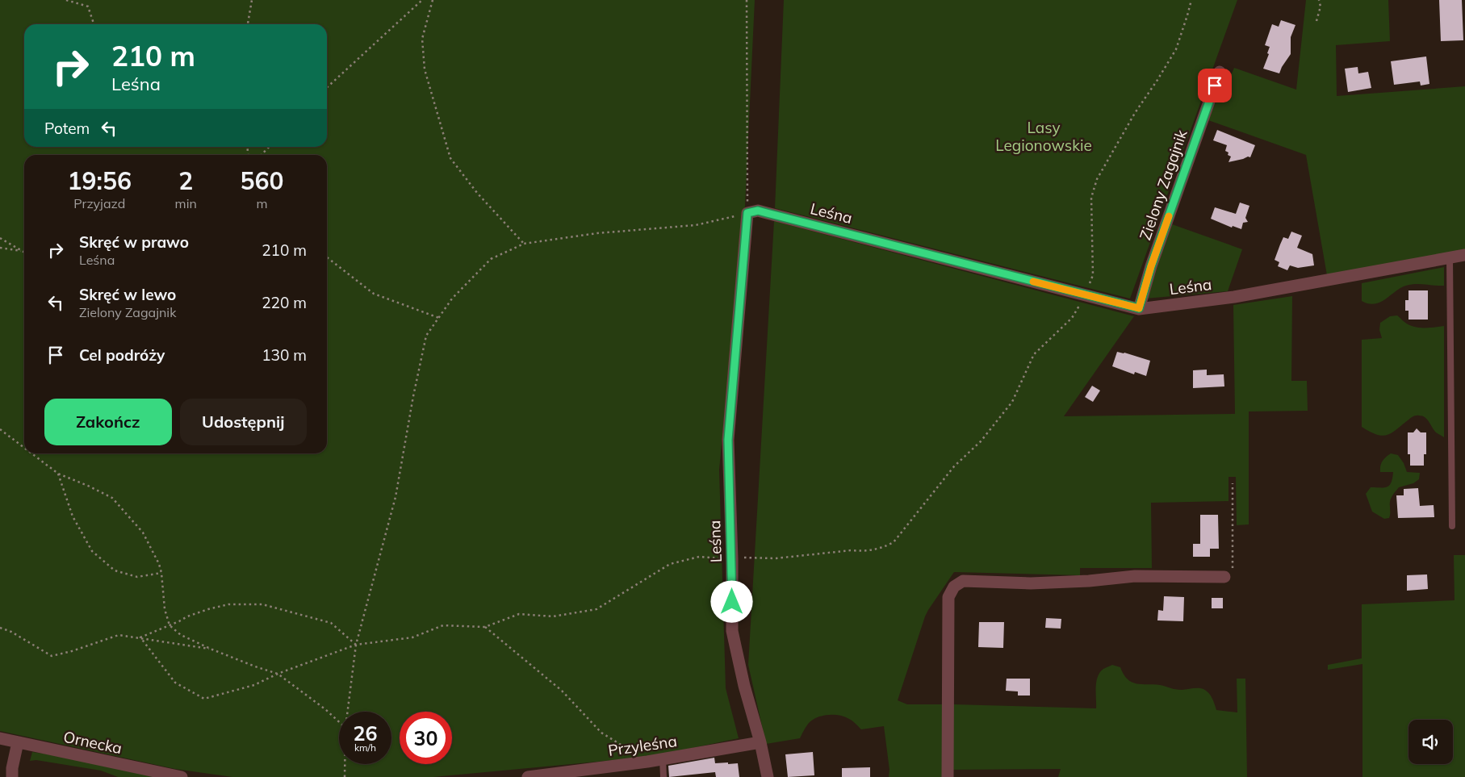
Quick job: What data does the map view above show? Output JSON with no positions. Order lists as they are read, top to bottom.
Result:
{
  "streets": {
    "street": [
      "Zielony Zagajnik",
      "Leśna",
      "Ornecka",
      "Przyleśna"
    ]
  },
  "crossings": [
    ["Zielony Zagajnik", "Leśna"],
    ["Leśna", "Przyleśna"]
  ],
  "parks": ["Lasy Legionowskie"],
  "page": {
    "turn": ["210 m", "Leśna"],
    "then": "Potem",
    "eta": [
      "19:56",
      "Przyjazd",
      "2",
      "min",
      "560",
      "m"
    ],
    "list": [
      {
        "name": "Skręć w prawo",
        "note": "Leśna",
        "value": "210 m"
      },
      {
        "name": "Skręć w lewo",
        "note": "Zielony Zagajnik",
        "value": "220 m"
      },
      {
        "name": "Cel podróży",
        "value": "130 m"
      }
    ],
    "buttons": ["Zakończ", "Udostępnij"],
    "speed": "26 km/h",
    "limit": "30"
  }
}
